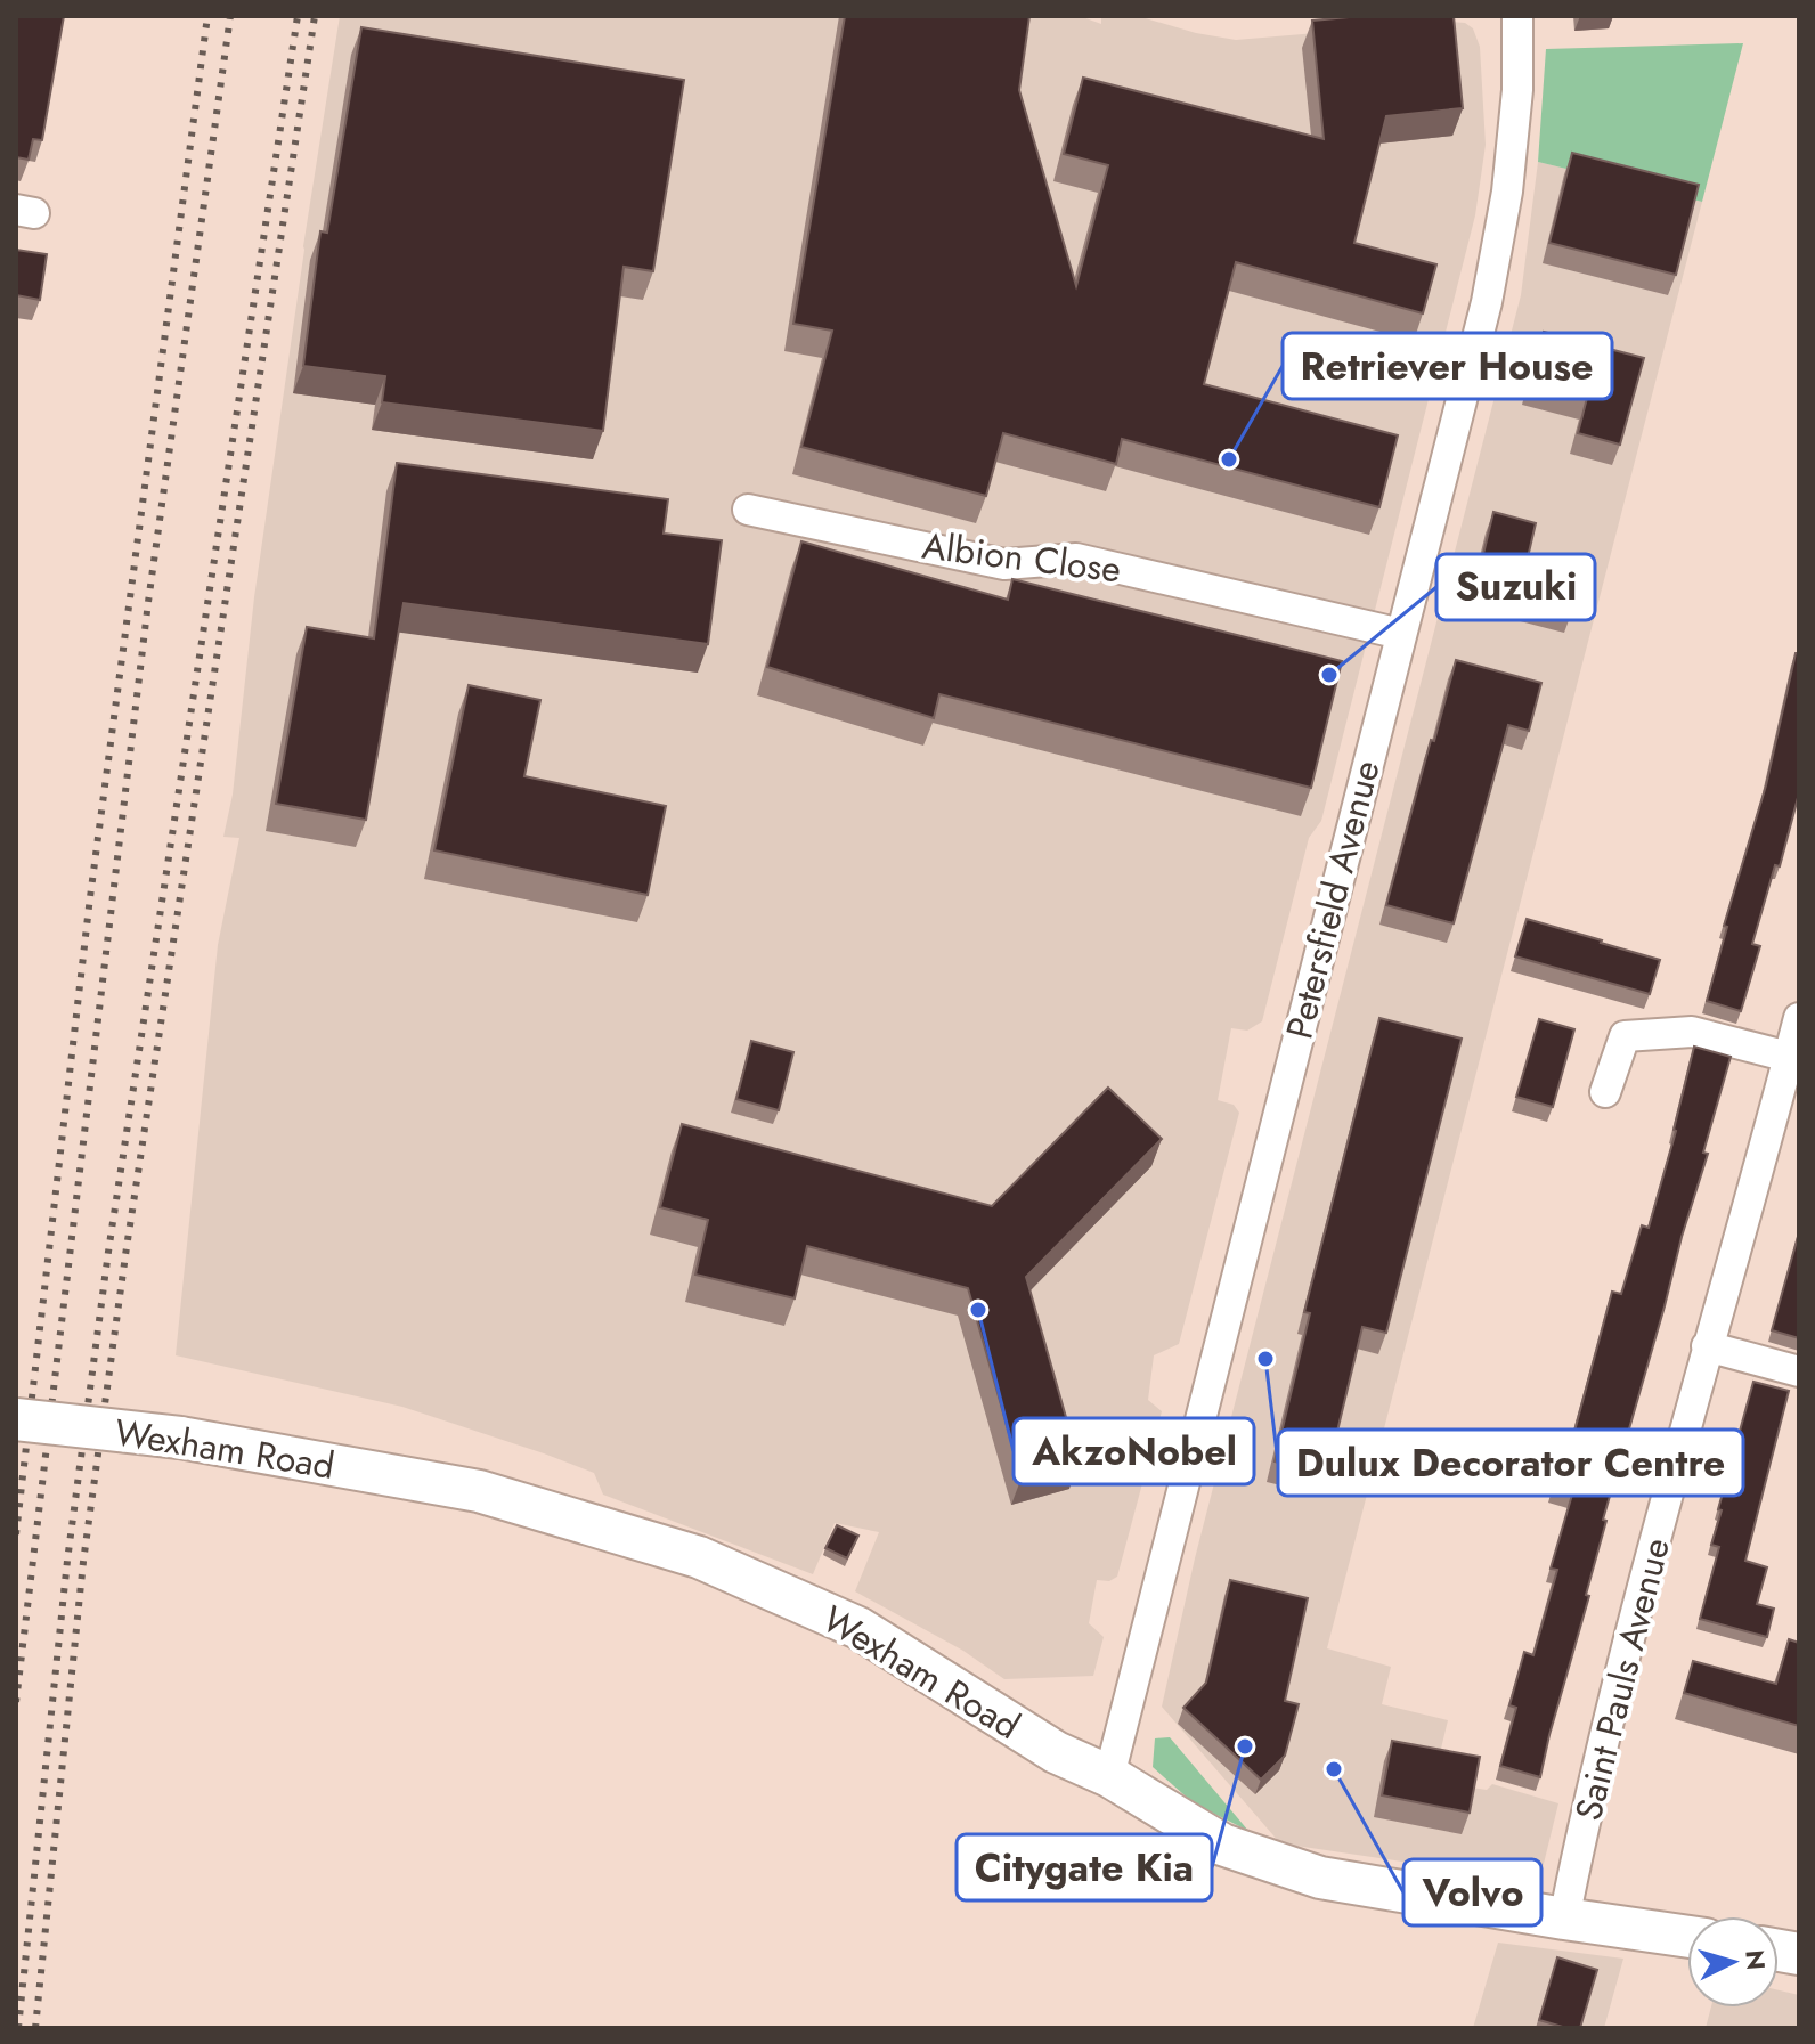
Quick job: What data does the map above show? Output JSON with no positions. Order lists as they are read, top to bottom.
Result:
{
  "streets": {
    "street": [
      "Albion Close",
      "Petersfield Avenue",
      "Wexham Road",
      "Saint Pauls Avenue"
    ]
  },
  "crossings": [
    ["Albion Close", "Petersfield Avenue"],
    ["Petersfield Avenue", "Wexham Road"],
    ["Wexham Road", "Saint Pauls Avenue"]
  ],
  "places": [
    "Retriever House",
    "Suzuki",
    "AkzoNobel",
    "Dulux Decorator Centre",
    "Citygate Kia",
    "Volvo"
  ],
  "north": "right"
}
